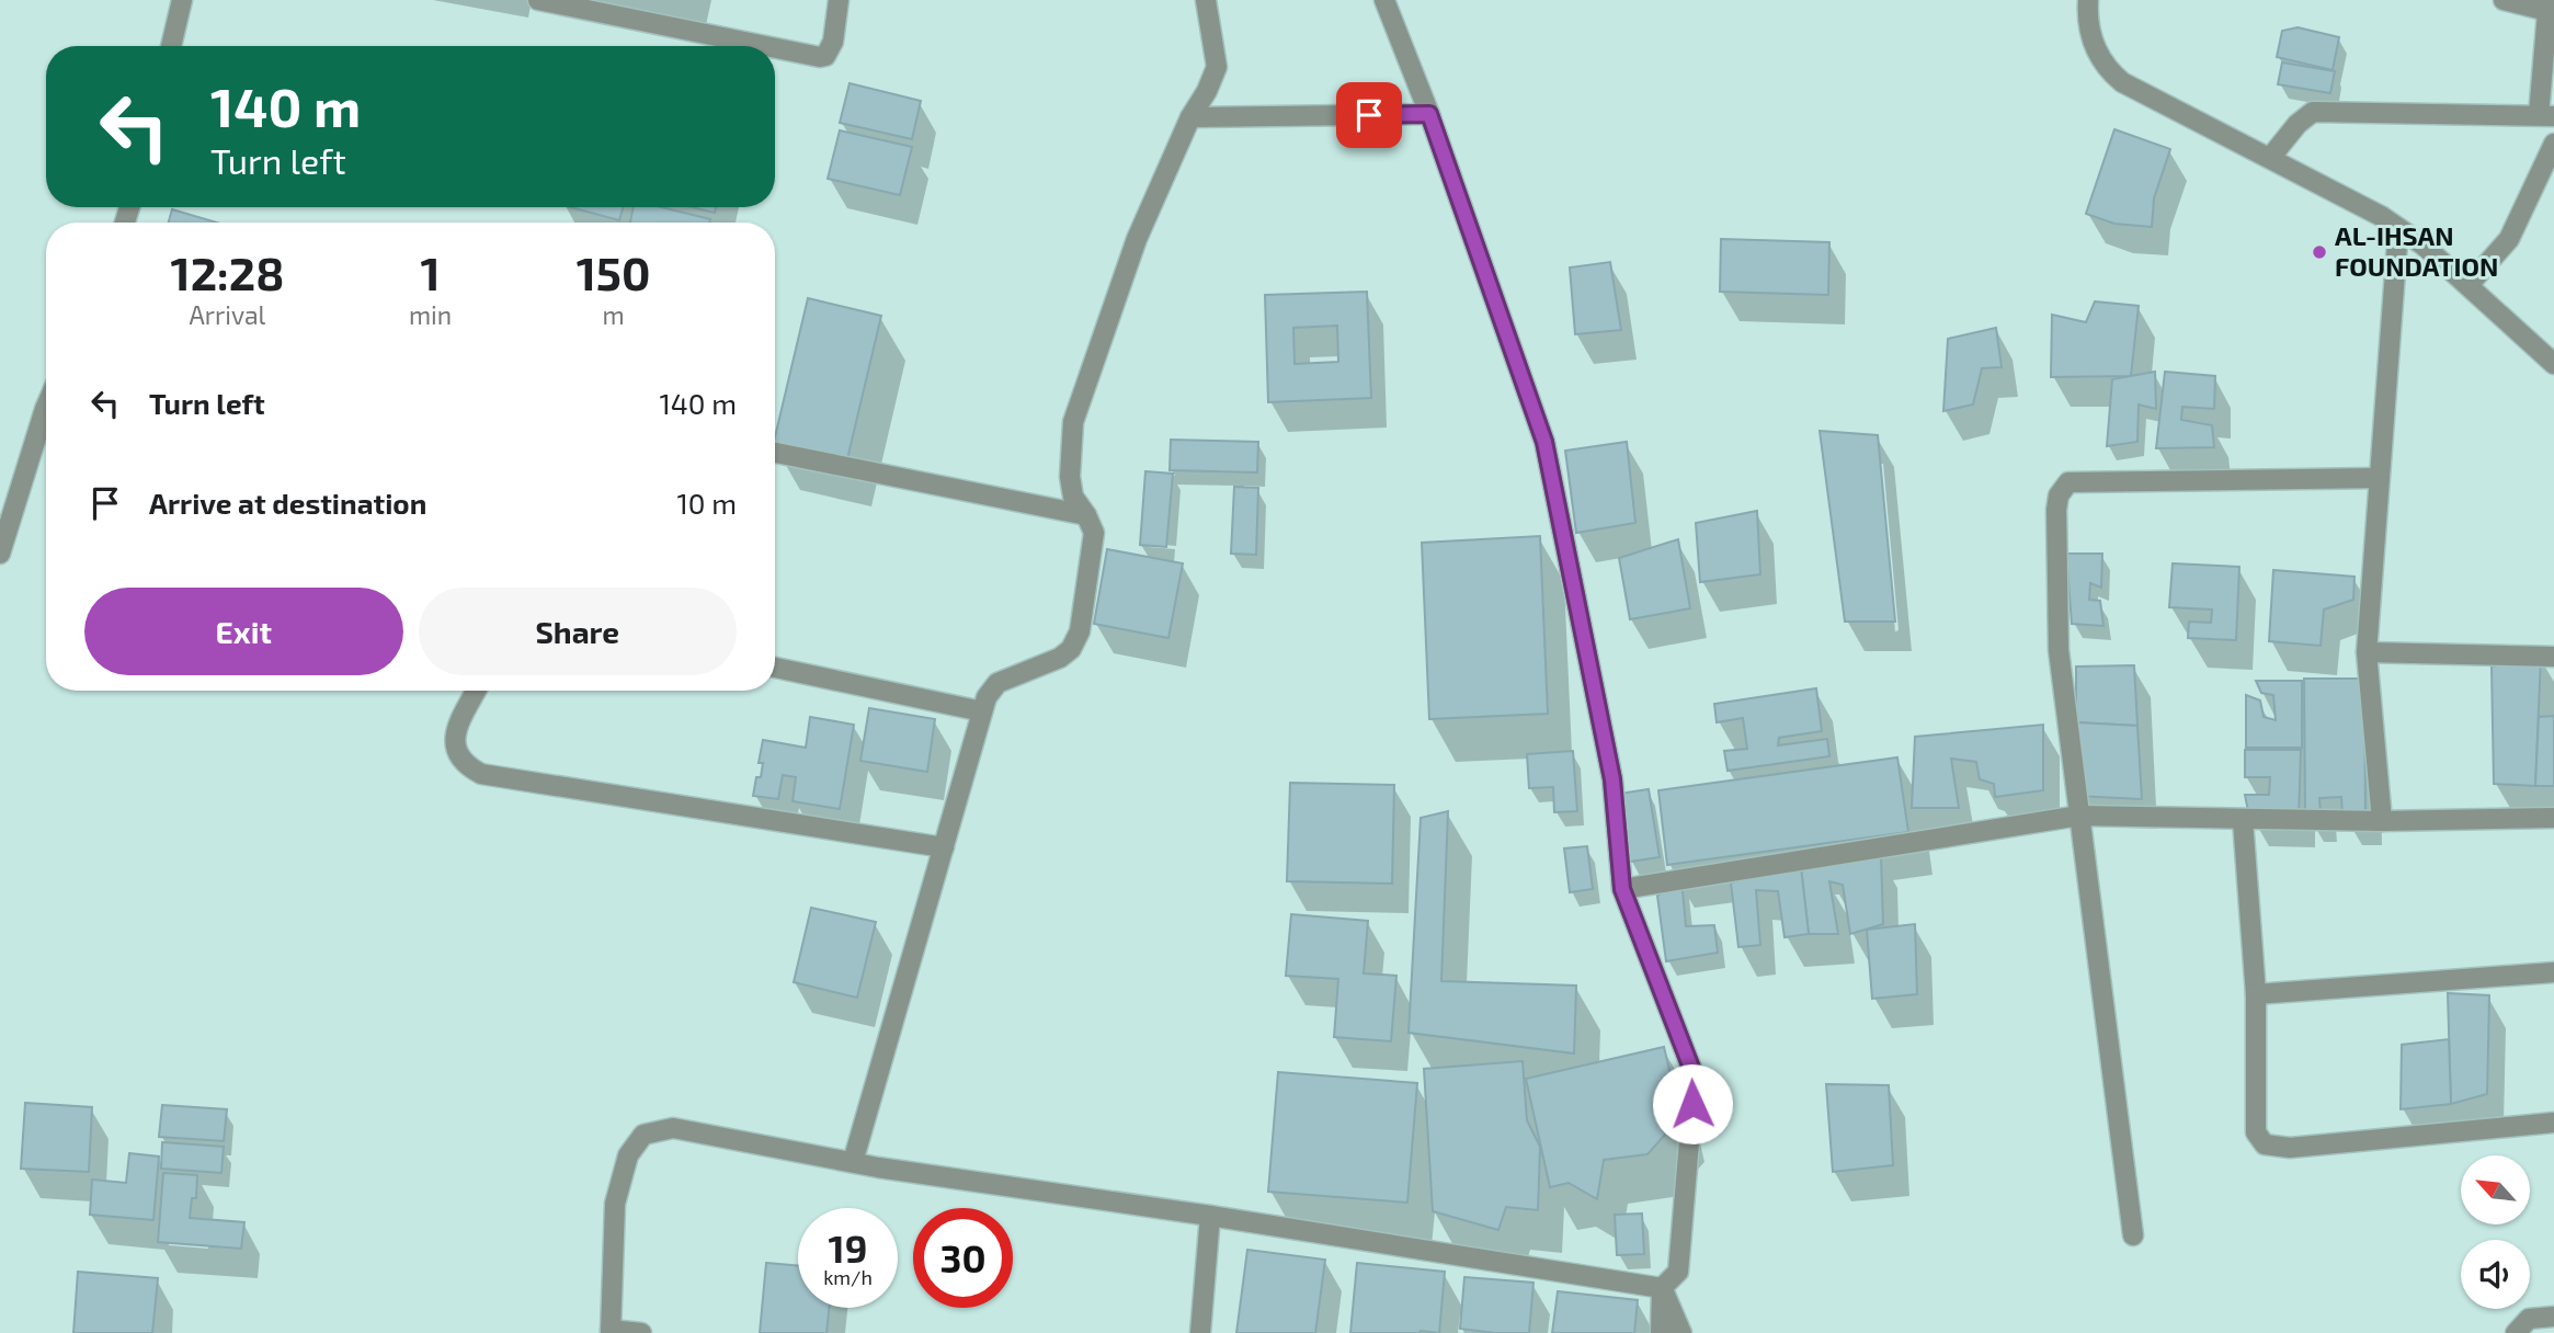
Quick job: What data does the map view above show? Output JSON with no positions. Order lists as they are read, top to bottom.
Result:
{
  "places": ["AL-IHSAN FOUNDATION"],
  "north": "top left",
  "page": {
    "turn": ["140 m", "Turn left"],
    "eta": [
      "12:28",
      "Arrival",
      "1",
      "min",
      "150",
      "m"
    ],
    "list": [
      {
        "name": "Turn left",
        "value": "140 m"
      },
      {
        "name": "Arrive at destination",
        "value": "10 m"
      }
    ],
    "buttons": ["Exit", "Share"],
    "speed": "19 km/h",
    "limit": "30"
  }
}
